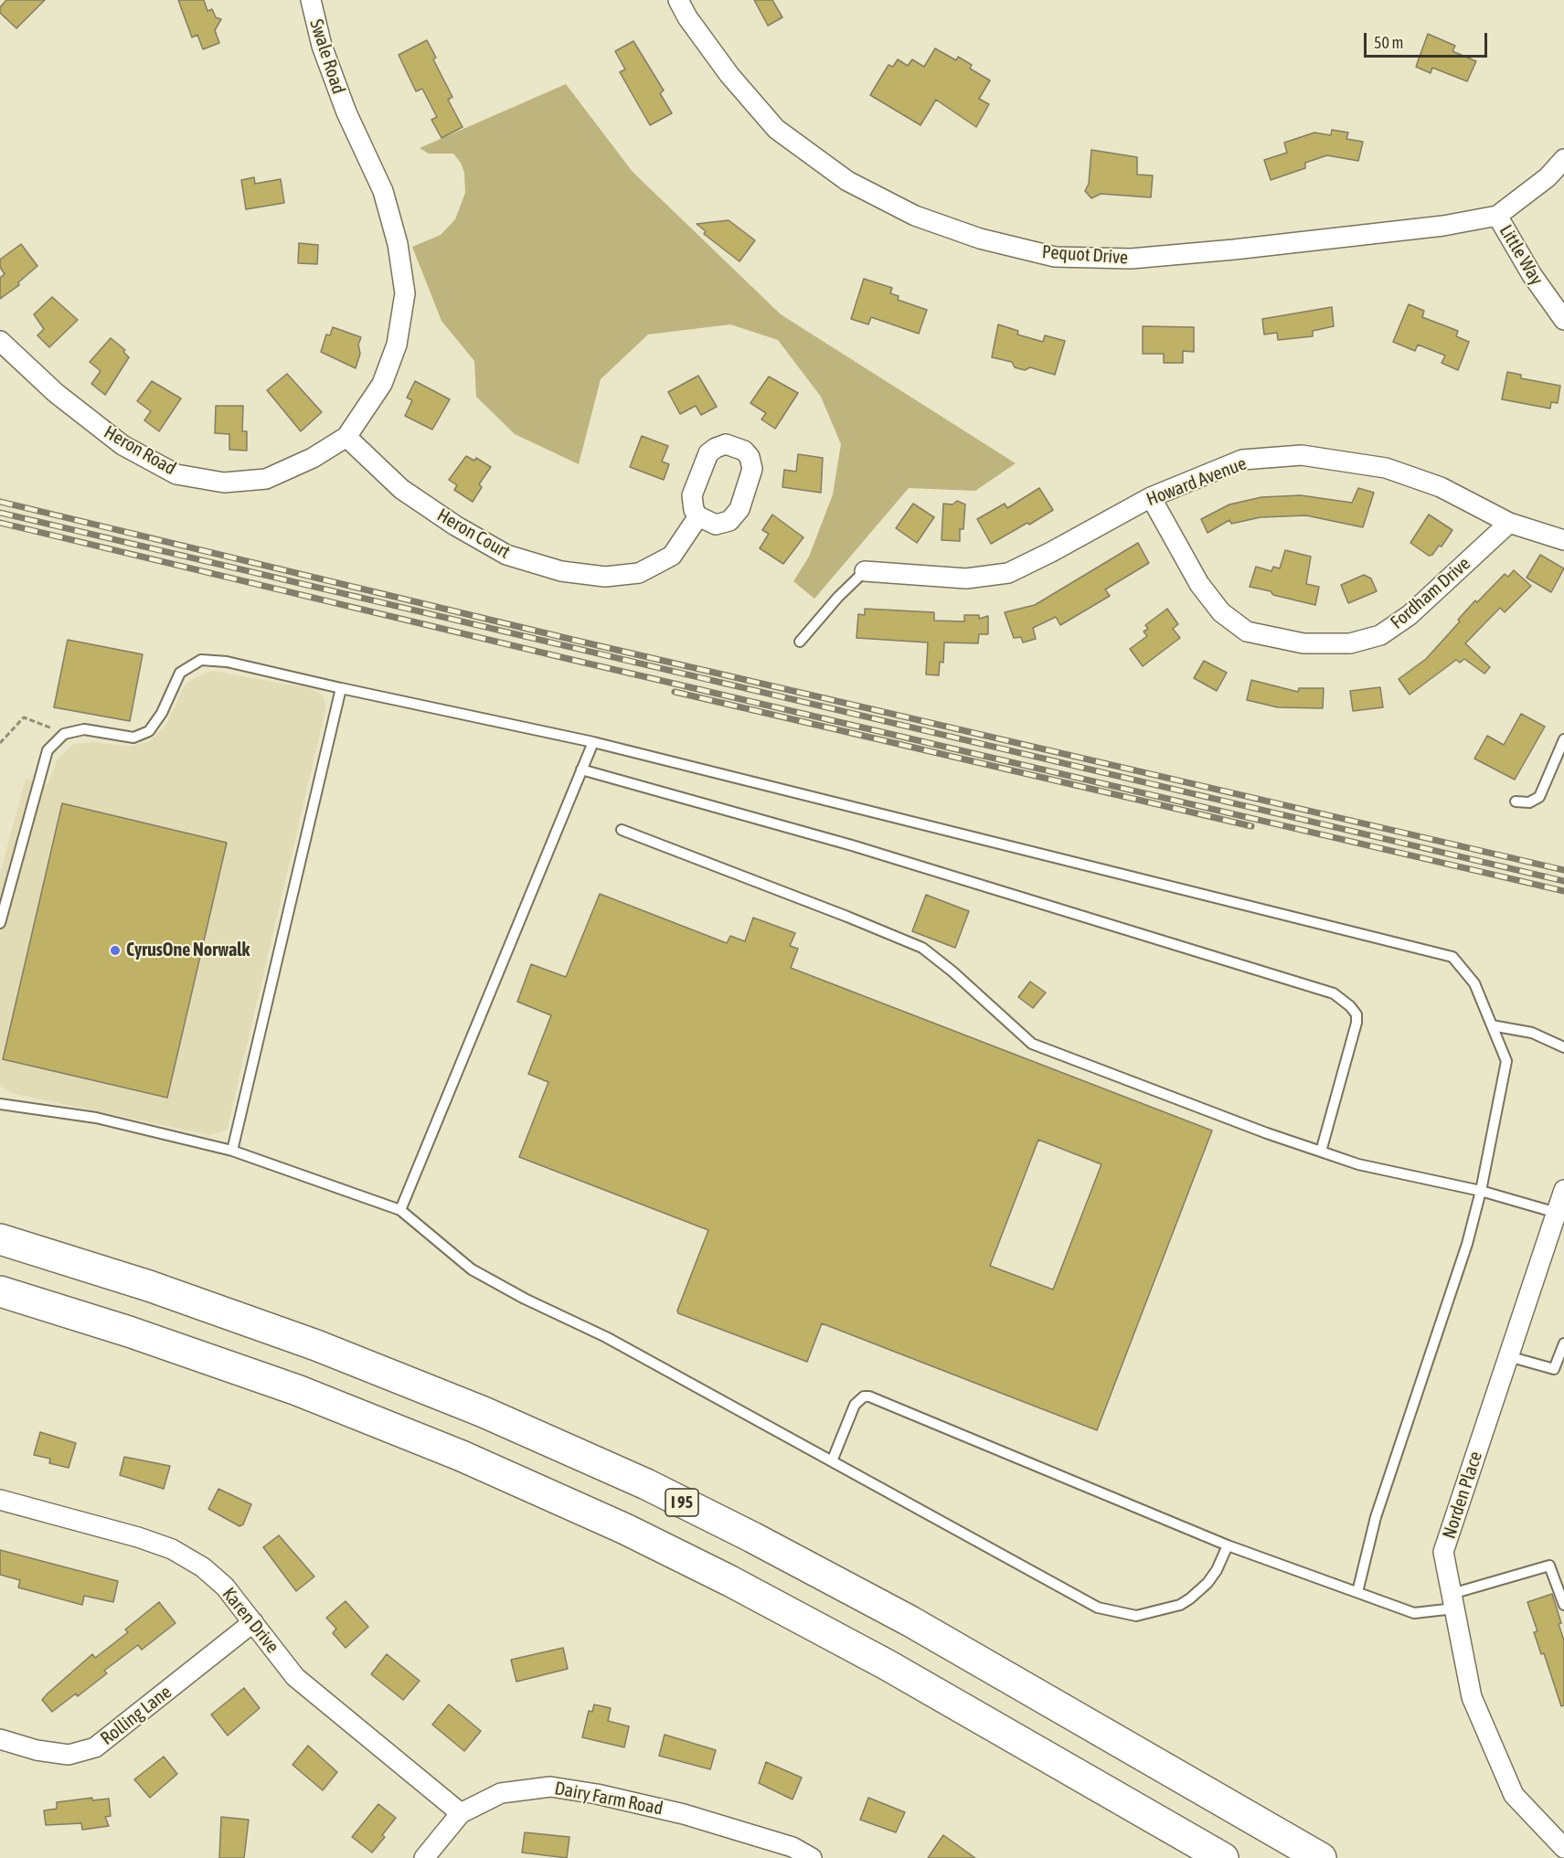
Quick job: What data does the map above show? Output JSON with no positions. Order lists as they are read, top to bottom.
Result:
{
  "streets": {
    "highway": ["I 95"],
    "street": [
      "Swale Road",
      "Pequot Drive",
      "Little Way",
      "Heron Road",
      "Howard Avenue",
      "Heron Court",
      "Fordham Drive",
      "Norden Place",
      "Karen Drive",
      "Rolling Lane",
      "Dairy Farm Road"
    ]
  },
  "crossings": [
    ["Swale Road", "Heron Road"],
    ["Pequot Drive", "Little Way"],
    ["Heron Road", "Heron Court"],
    ["Howard Avenue", "Fordham Drive"],
    ["Karen Drive", "Rolling Lane"],
    ["Karen Drive", "Dairy Farm Road"]
  ],
  "places": ["CyrusOne Norwalk"],
  "scale_bar": "50 m"
}
